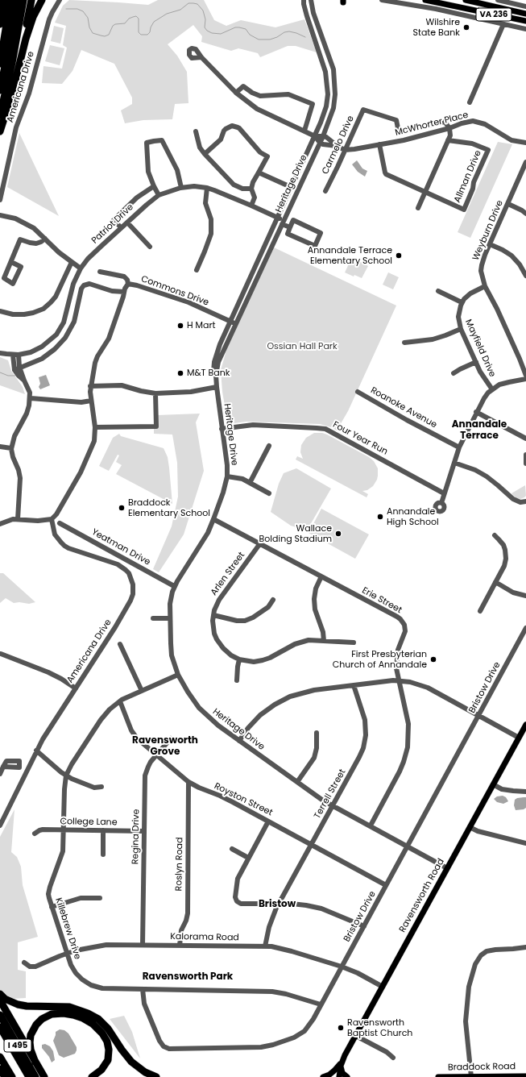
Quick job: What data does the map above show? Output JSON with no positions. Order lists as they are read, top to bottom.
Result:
{
  "streets": {
    "highway": ["I 495"],
    "main road": ["VA 236", "Ravensworth Road", "Braddock Road"],
    "street": [
      "Americana Drive",
      "McWhorter Place",
      "Carmelo Drive",
      "Allman Drive",
      "Heritage Drive",
      "Patriot Drive",
      "Weyburn Drive",
      "Commons Drive",
      "Mayfield Drive",
      "Roanoke Avenue",
      "Four Year Run",
      "Yeatman Drive",
      "Arlen Street",
      "Erie Street",
      "Bristow Drive",
      "Terrell Street",
      "Royston Street",
      "College Lane",
      "Regina Drive",
      "Roslyn Road",
      "Killebrew Drive",
      "Kalorama Road"
    ]
  },
  "crossings": [
    ["Americana Drive", "Commons Drive"],
    ["McWhorter Place", "Carmelo Drive"],
    ["McWhorter Place", "Allman Drive"],
    ["Heritage Drive", "Patriot Drive"],
    ["Heritage Drive", "Commons Drive"],
    ["Heritage Drive", "Four Year Run"],
    ["Heritage Drive", "Yeatman Drive"],
    ["Heritage Drive", "Erie Street"],
    ["Heritage Drive", "Bristow Drive"],
    ["Heritage Drive", "Terrell Street"],
    ["Heritage Drive", "Ravensworth Road"],
    ["Heritage Drive", "Killebrew Drive"],
    ["Arlen Street", "Erie Street"],
    ["Bristow Drive", "Royston Street"],
    ["Bristow Drive", "Killebrew Drive"],
    ["Bristow Drive", "Kalorama Road"],
    ["Terrell Street", "Royston Street"],
    ["Terrell Street", "Kalorama Road"],
    ["Royston Street", "Regina Drive"],
    ["Royston Street", "Roslyn Road"],
    ["Royston Street", "Killebrew Drive"],
    ["College Lane", "Regina Drive"],
    ["College Lane", "Killebrew Drive"],
    ["Regina Drive", "Kalorama Road"],
    ["Roslyn Road", "Kalorama Road"],
    ["Ravensworth Road", "Kalorama Road"],
    ["Killebrew Drive", "Kalorama Road"]
  ],
  "districts": [
    "Annandale Terrace",
    "Ravensworth Grove",
    "Bristow",
    "Ravensworth Park"
  ],
  "parks": ["Ossian Hall Park"],
  "places": [
    "Wilshire State Bank",
    "Annandale Terrace Elementary School",
    "H Mart",
    "M&T Bank",
    "Braddock Elementary School",
    "Annandale High School",
    "Wallace Bolding Stadium",
    "First Presbyterian Church of Annandale",
    "Ravensworth Baptist Church"
  ]
}
